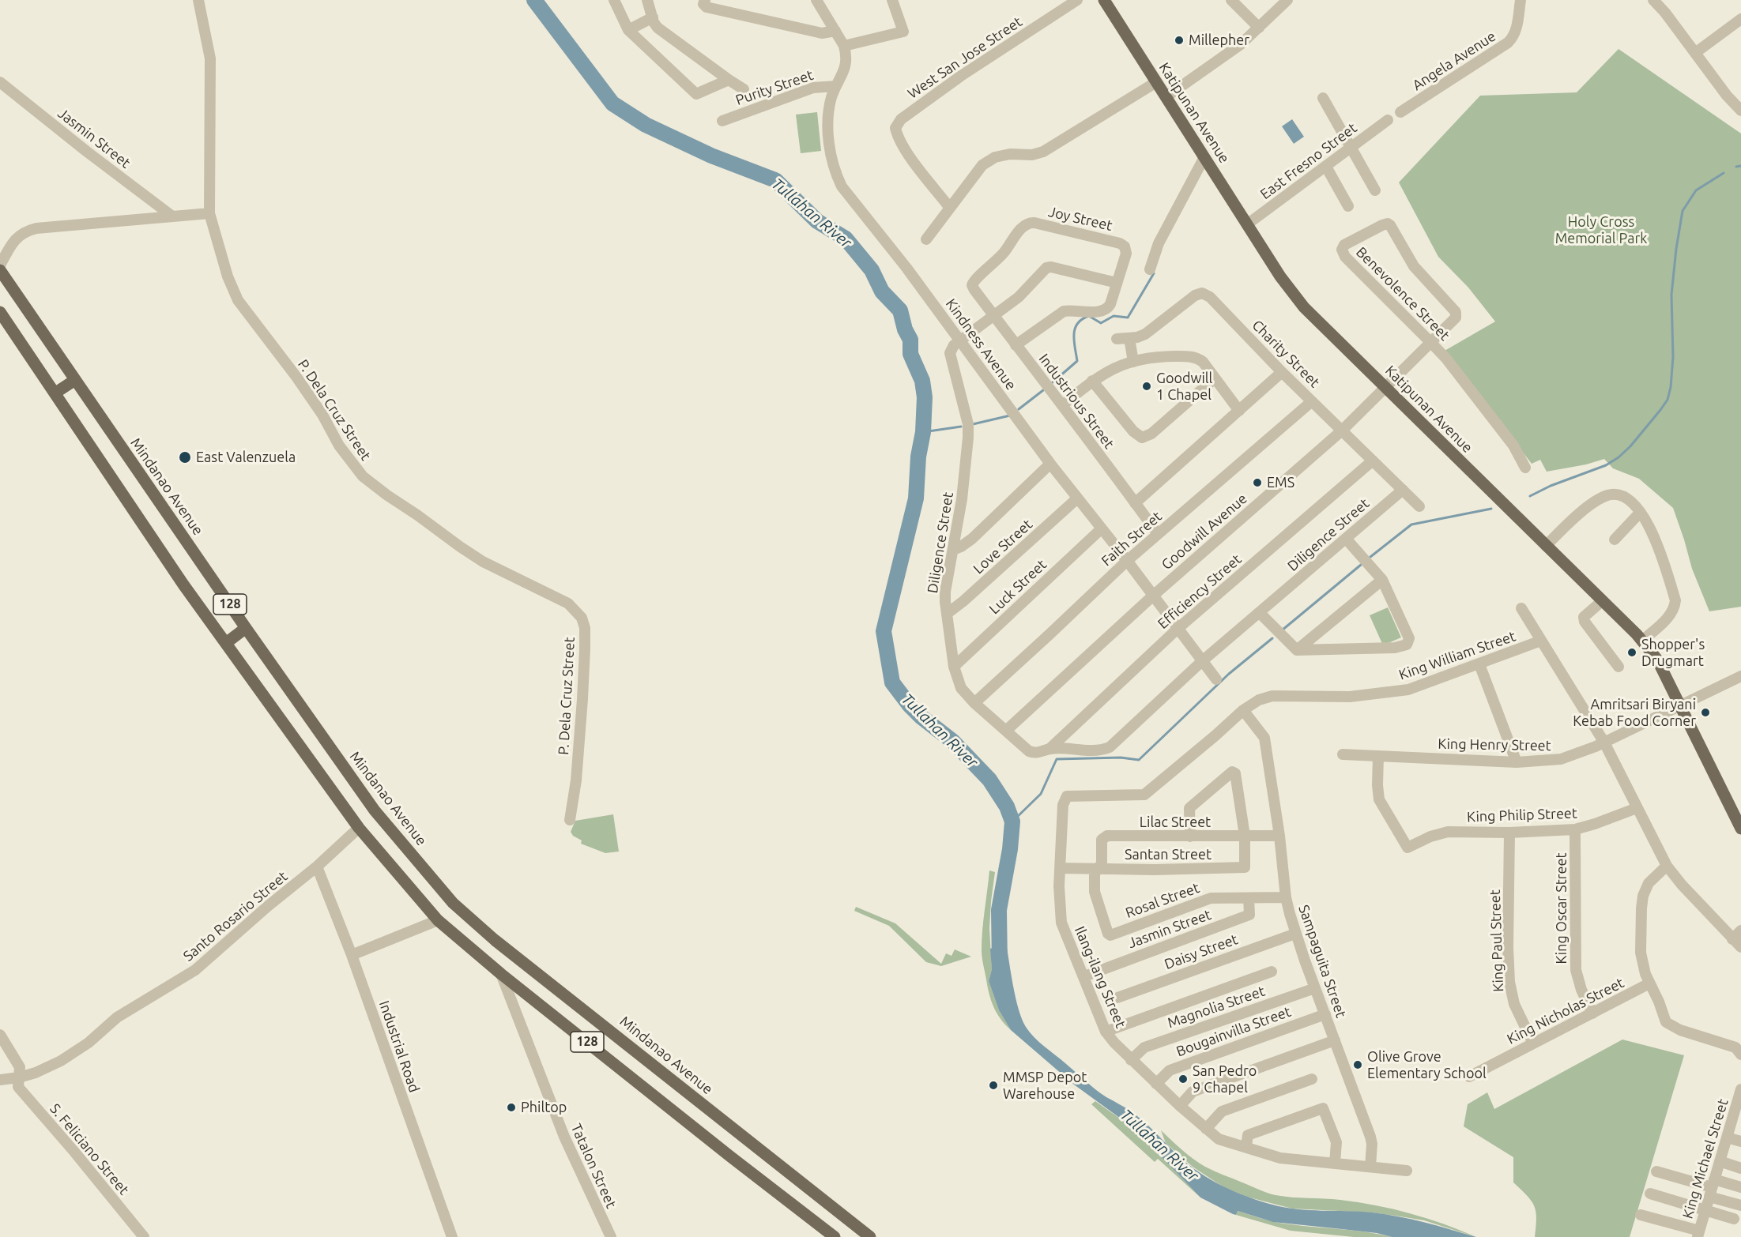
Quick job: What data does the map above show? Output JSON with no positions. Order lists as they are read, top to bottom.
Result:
{
  "streets": {
    "main road": ["Katipunan Avenue", "Mindanao Avenue", "128"],
    "street": [
      "West San Jose Street",
      "Angela Avenue",
      "Purity Street",
      "Jasmin Street",
      "East Fresno Street",
      "Joy Street",
      "Benevolence Street",
      "Kindness Avenue",
      "Charity Street",
      "Industrious Street",
      "P. Dela Cruz Street",
      "Goodwill Avenue",
      "Diligence Street",
      "Faith Street",
      "Love Street",
      "Luck Street",
      "Efficiency Street",
      "King William Street",
      "King Henry Street",
      "King Philip Street",
      "Lilac Street",
      "Santan Street",
      "Rosal Street",
      "King Oscar Street",
      "Santo Rosario Street",
      "King Paul Street",
      "Daisy Street",
      "Sampaguita Street",
      "Ilang-ilang Street",
      "Magnolia Street",
      "King Nicholas Street",
      "Bougainvilla Street",
      "Industrial Road",
      "S. Feliciano Street",
      "King Michael Street",
      "Tatalon Street"
    ]
  },
  "crossings": [
    ["Purity Street", "Kindness Avenue"],
    ["Katipunan Avenue", "East Fresno Street"],
    ["Katipunan Avenue", "Goodwill Avenue"],
    ["Katipunan Avenue", "King Henry Street"],
    ["Jasmin Street", "Rosal Street"],
    ["Jasmin Street", "Ilang-ilang Street"],
    ["Joy Street", "Industrious Street"],
    ["Joy Street", "Diligence Street"],
    ["Benevolence Street", "Goodwill Avenue"],
    ["Kindness Avenue", "Goodwill Avenue"],
    ["Kindness Avenue", "Diligence Street"],
    ["Kindness Avenue", "Faith Street"],
    ["Kindness Avenue", "Love Street"],
    ["Kindness Avenue", "Luck Street"],
    ["Kindness Avenue", "Efficiency Street"],
    ["Charity Street", "Goodwill Avenue"],
    ["Charity Street", "Diligence Street"],
    ["Charity Street", "Faith Street"],
    ["Charity Street", "Efficiency Street"],
    ["Industrious Street", "Diligence Street"],
    ["Industrious Street", "Faith Street"],
    ["Goodwill Avenue", "Diligence Street"],
    ["Diligence Street", "Faith Street"],
    ["Diligence Street", "Love Street"],
    ["Diligence Street", "Luck Street"],
    ["Diligence Street", "Efficiency Street"],
    ["128", "Santo Rosario Street"],
    ["128", "Tatalon Street"],
    ["King William Street", "Sampaguita Street"],
    ["King William Street", "Ilang-ilang Street"],
    ["King Henry Street", "King Philip Street"],
    ["King Philip Street", "King Oscar Street"],
    ["King Philip Street", "King Paul Street"],
    ["Lilac Street", "Santan Street"],
    ["Lilac Street", "Rosal Street"],
    ["Lilac Street", "Sampaguita Street"],
    ["Santan Street", "Rosal Street"],
    ["Santan Street", "Ilang-ilang Street"],
    ["Rosal Street", "Sampaguita Street"],
    ["King Oscar Street", "King Nicholas Street"],
    ["Santo Rosario Street", "Industrial Road"],
    ["Santo Rosario Street", "S. Feliciano Street"],
    ["King Paul Street", "King Nicholas Street"],
    ["Daisy Street", "Sampaguita Street"],
    ["Sampaguita Street", "Ilang-ilang Street"],
    ["Sampaguita Street", "Magnolia Street"],
    ["Sampaguita Street", "Bougainvilla Street"],
    ["Ilang-ilang Street", "Magnolia Street"],
    ["Ilang-ilang Street", "Bougainvilla Street"]
  ],
  "water": ["Tullahan River"],
  "parks": ["Holy Cross Memorial Park"],
  "places": [
    "Millepher",
    "Goodwill 1 Chapel",
    "East Valenzuela",
    "EMS",
    "Shopper's Drugmart",
    "Amritsari Biryani Kebab Food Corner",
    "Olive Grove Elementary School",
    "San Pedro 9 Chapel",
    "MMSP Depot Warehouse",
    "Philtop"
  ]
}
